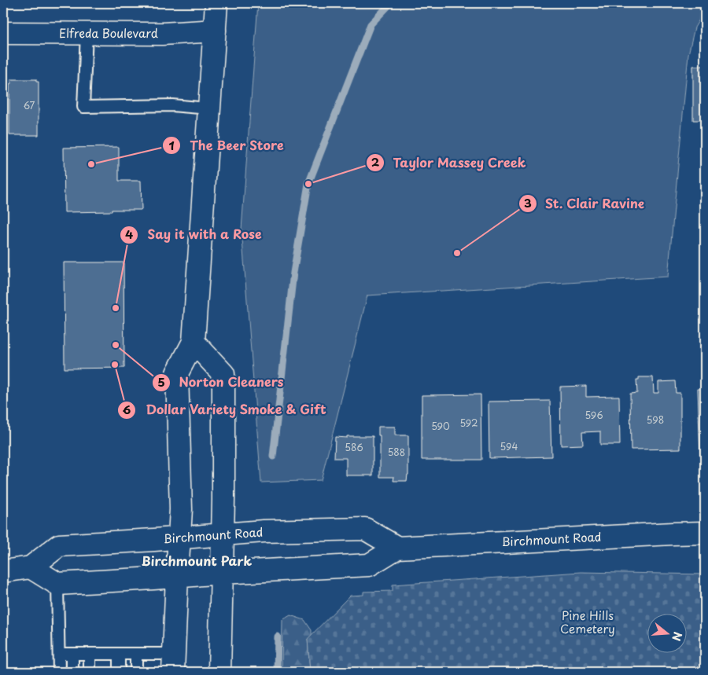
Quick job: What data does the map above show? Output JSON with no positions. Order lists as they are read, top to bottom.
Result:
{
  "streets": {
    "main road": ["Elfreda Boulevard", "Birchmount Road"]
  },
  "districts": ["Birchmount Park"],
  "parks": ["Pine Hills Cemetery"],
  "places": [
    "The Beer Store",
    "Taylor Massey Creek",
    "St. Clair Ravine",
    "Say it with a Rose",
    "Norton Cleaners",
    "Dollar Variety Smoke & Gift"
  ],
  "house_numbers": [
    "67",
    "596",
    "598",
    "592",
    "590",
    "594",
    "586",
    "588"
  ],
  "north": "right"
}
